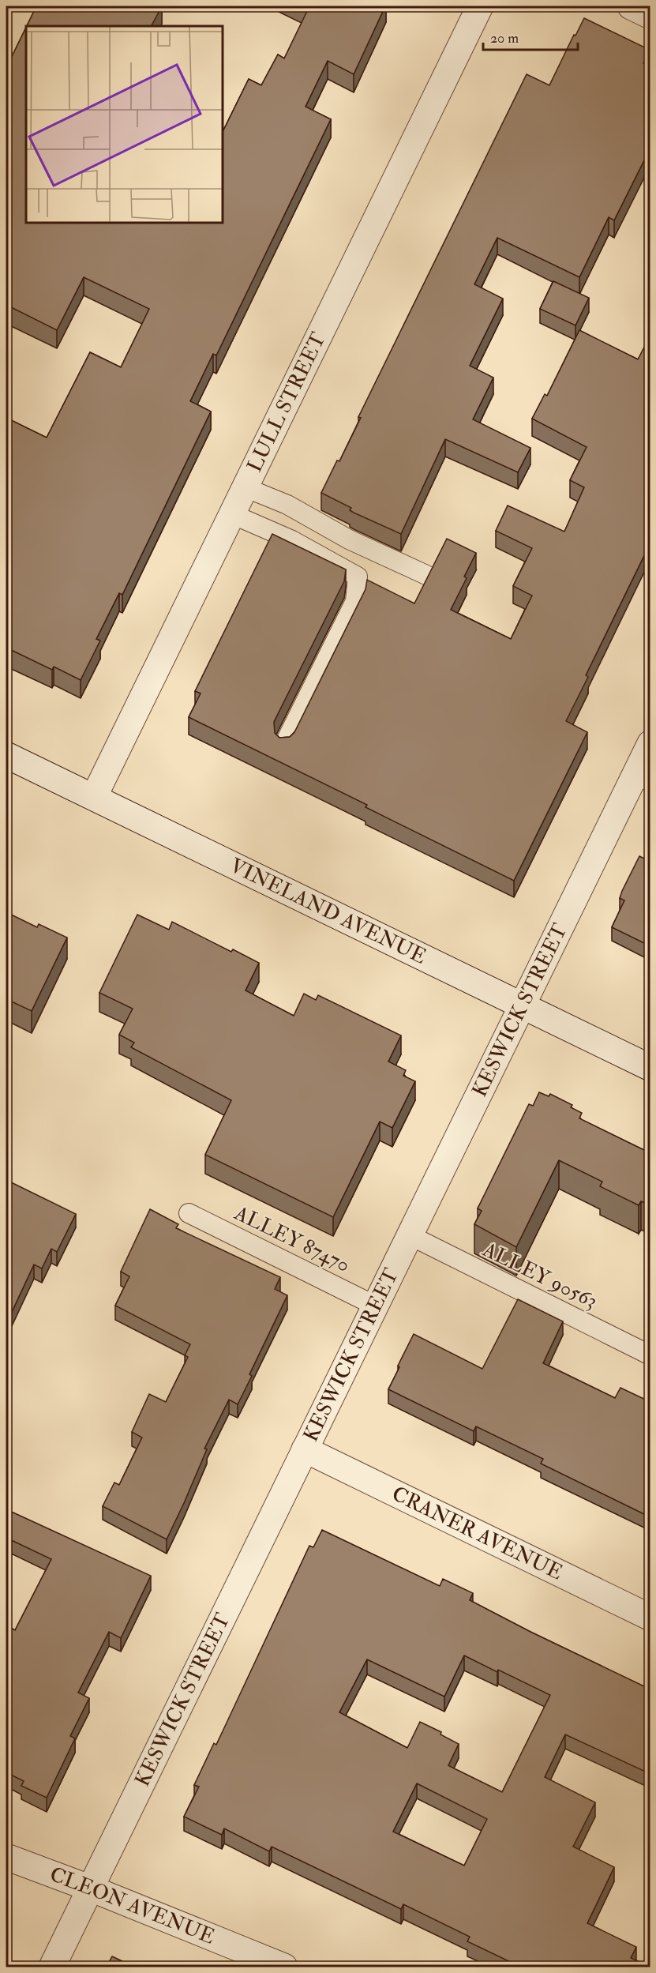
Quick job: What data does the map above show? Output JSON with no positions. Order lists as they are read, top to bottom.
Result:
{
  "streets": {
    "street": [
      "LULL STREET",
      "VINELAND AVENUE",
      "KESWICK STREET",
      "CRANER AVENUE",
      "CLEON AVENUE"
    ],
    "lane": ["ALLEY 87470", "ALLEY 90563"]
  },
  "crossings": [
    ["LULL STREET", "VINELAND AVENUE"],
    ["VINELAND AVENUE", "KESWICK STREET"],
    ["KESWICK STREET", "ALLEY 87470"],
    ["KESWICK STREET", "ALLEY 90563"],
    ["KESWICK STREET", "CRANER AVENUE"],
    ["KESWICK STREET", "CLEON AVENUE"]
  ],
  "scale_bar": "20 m"
}
